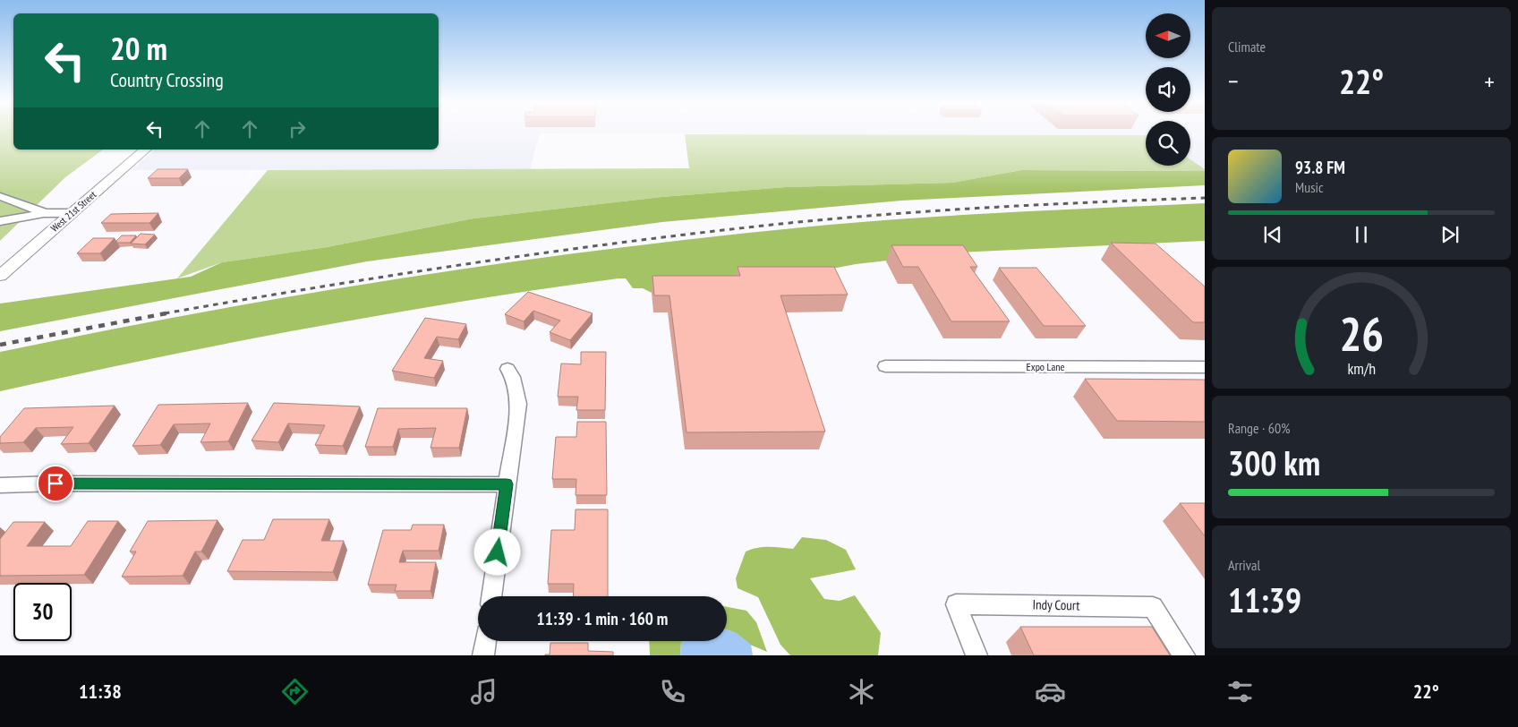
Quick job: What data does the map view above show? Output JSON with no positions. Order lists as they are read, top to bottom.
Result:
{
  "streets": {
    "street": ["West 21st Street", "Expo Lane", "Indy Court"]
  },
  "north": "left",
  "page": {
    "tile": [
      "Climate",
      ["Range · 60%", "300 km"],
      ["Arrival", "11:39"]
    ],
    "turn": ["20 m", "Country Crossing"],
    "heat": ["−", "22°", "+"],
    "song": ["93.8 FM", "Music"],
    "limit": "30",
    "trip": "11:39 · 1 min · 160 m",
    "tabs": ["11:38", "22°"],
    "gauge": ["26", "km/h"]
  }
}
